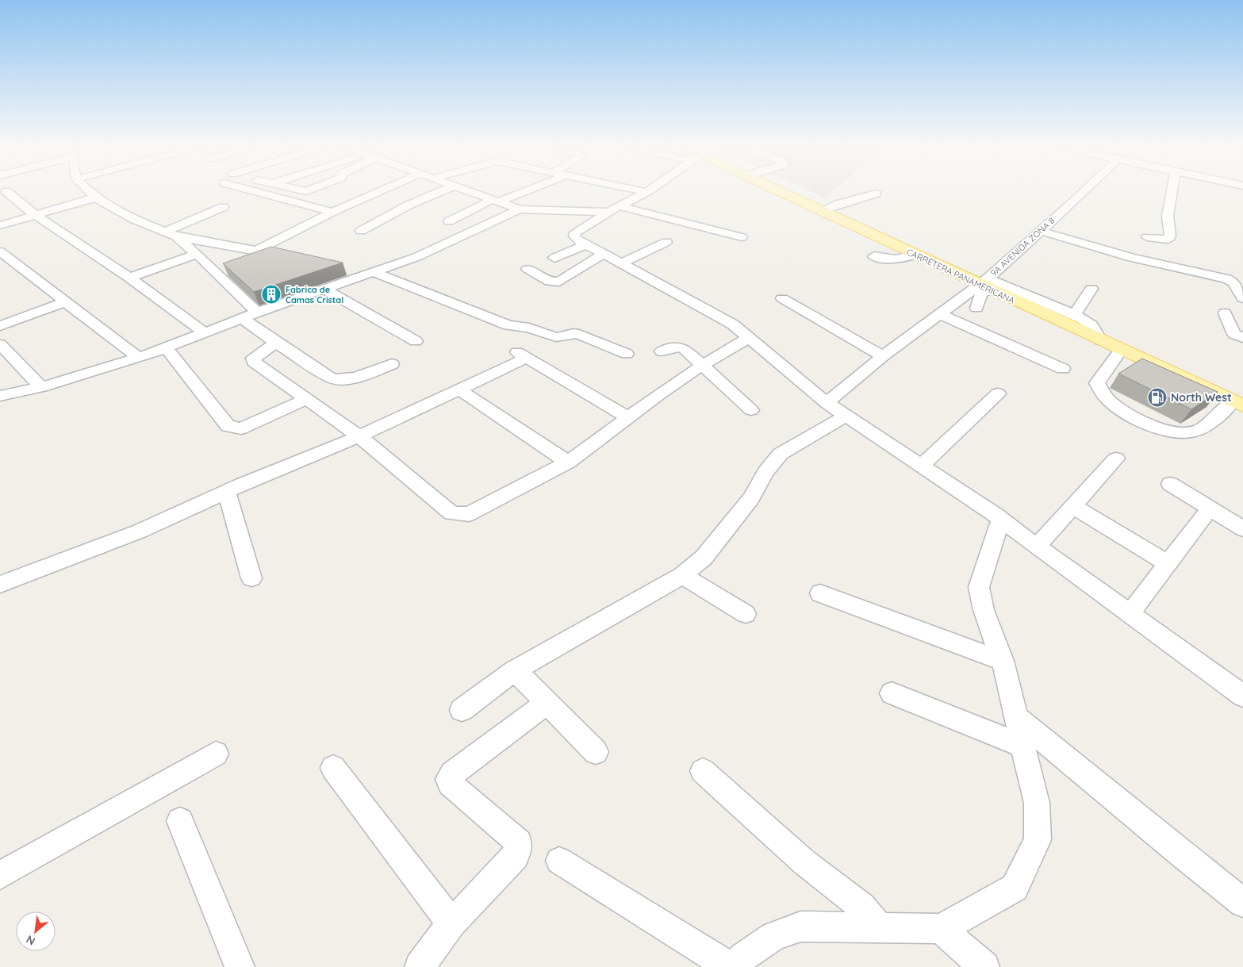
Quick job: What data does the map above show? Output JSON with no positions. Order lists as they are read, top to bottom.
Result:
{
  "streets": {
    "main road": ["CARRETERA PANAMERICANA"],
    "street": ["9A AVENIDA ZONA 8"]
  },
  "crossings": [
    ["9A AVENIDA ZONA 8", "CARRETERA PANAMERICANA"]
  ],
  "places": {
    "building": ["Fabrica de Camas Cristal"],
    "fuel station": ["North West"]
  },
  "north": "bottom left"
}
